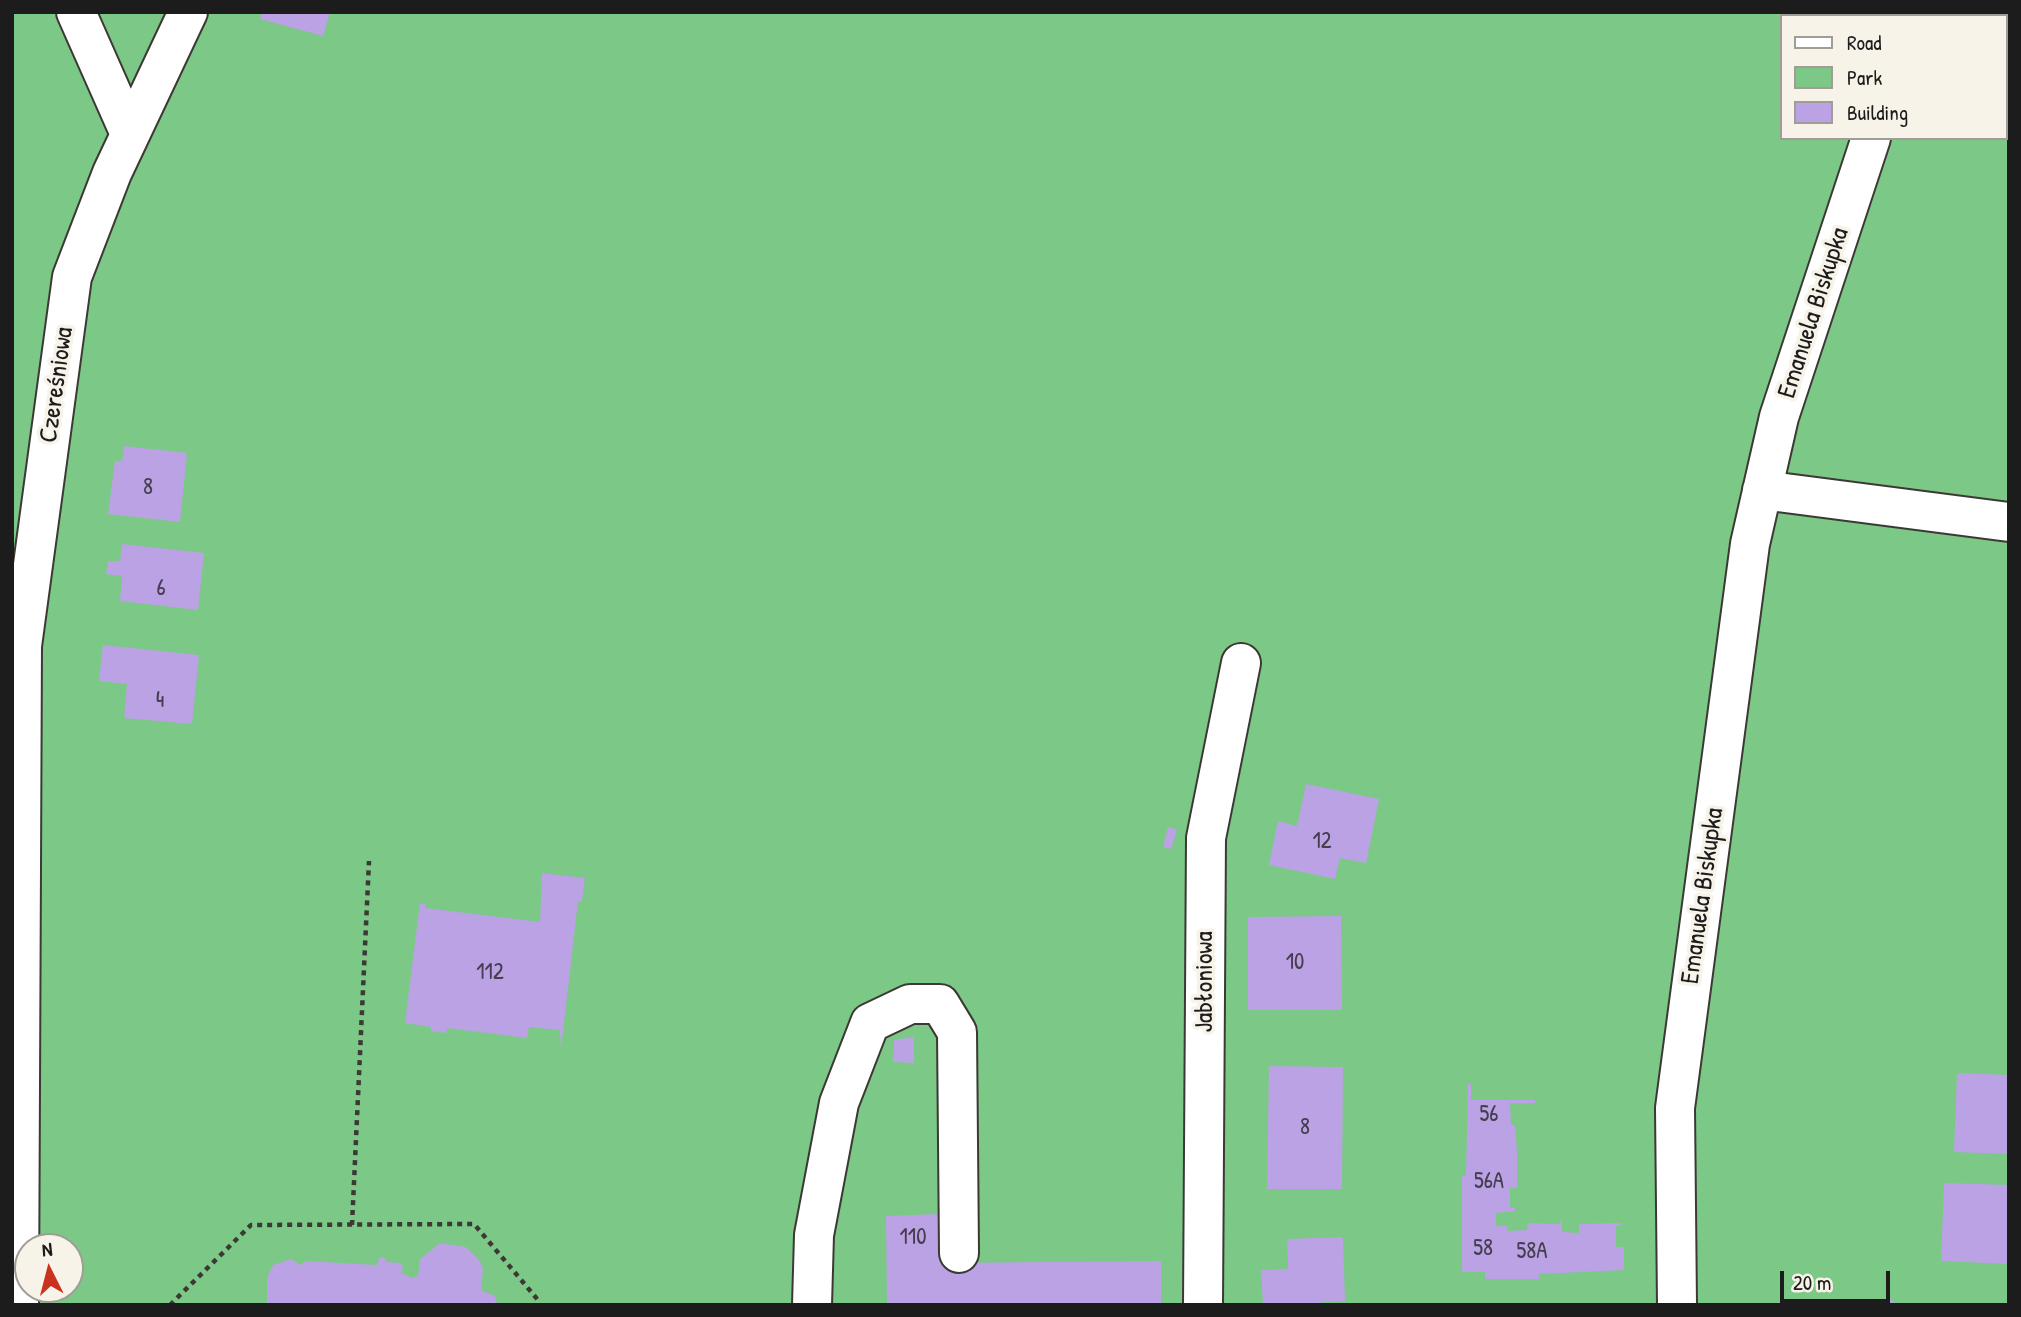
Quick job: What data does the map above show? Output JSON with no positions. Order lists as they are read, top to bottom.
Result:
{
  "streets": {
    "street": ["Emanuela Biskupka", "Czereśniowa", "Jabłoniowa"]
  },
  "house_numbers": [
    "8",
    "6",
    "4",
    "12",
    "10",
    "112",
    "56",
    "8",
    "56A",
    "110",
    "58",
    "58A"
  ],
  "legend": ["Road", "Park", "Building"],
  "scale_bar": "20 m",
  "north": "top"
}
